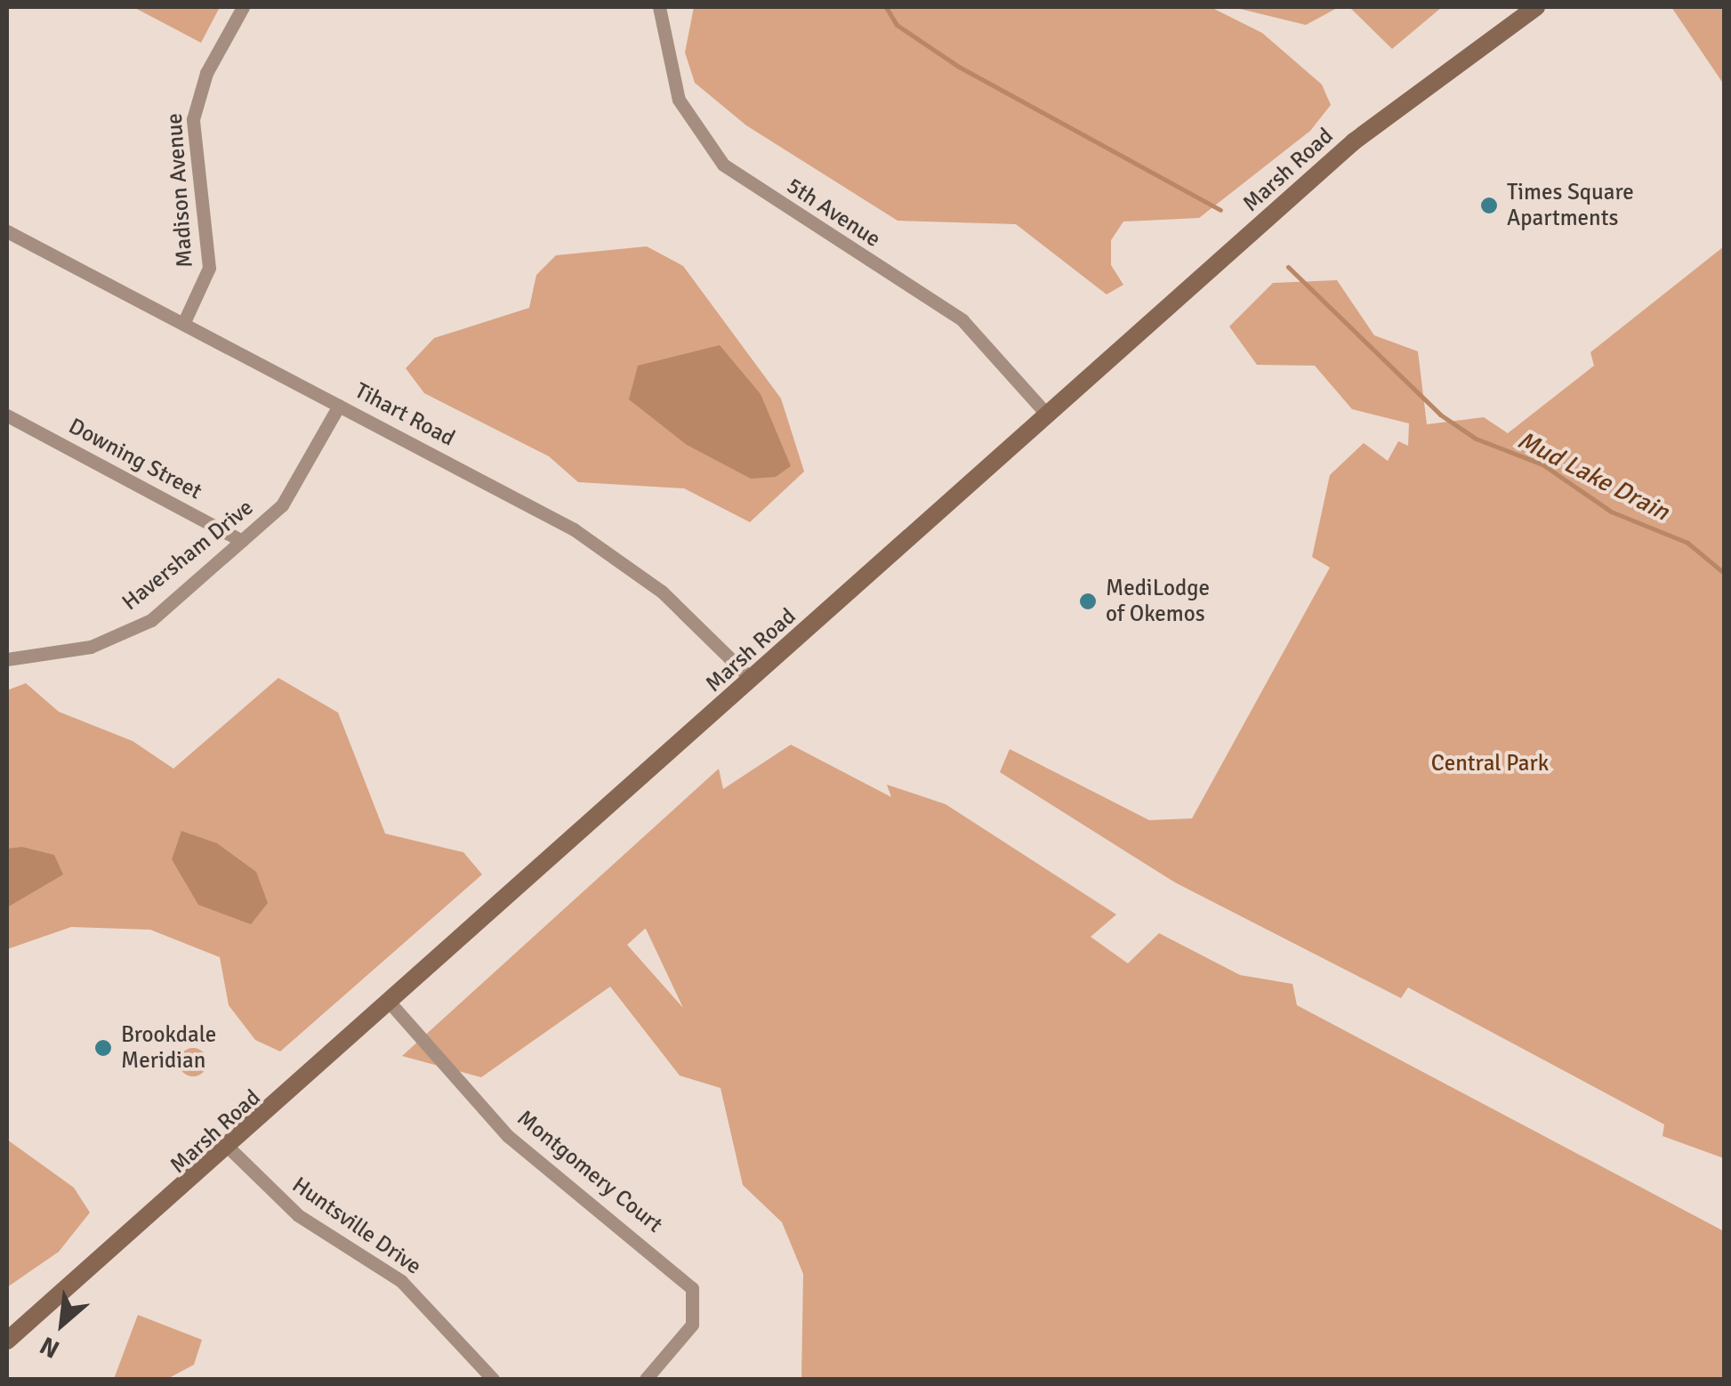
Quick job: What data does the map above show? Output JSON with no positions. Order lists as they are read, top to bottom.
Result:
{
  "streets": {
    "main road": ["Marsh Road"],
    "street": [
      "Madison Avenue",
      "5th Avenue",
      "Tihart Road",
      "Downing Street",
      "Haversham Drive",
      "Montgomery Court",
      "Huntsville Drive"
    ]
  },
  "crossings": [
    ["Marsh Road", "5th Avenue"],
    ["Marsh Road", "Tihart Road"],
    ["Marsh Road", "Montgomery Court"],
    ["Marsh Road", "Huntsville Drive"],
    ["Madison Avenue", "Tihart Road"],
    ["Tihart Road", "Haversham Drive"],
    ["Downing Street", "Haversham Drive"]
  ],
  "water": ["Mud Lake Drain"],
  "parks": ["Central Park"],
  "places": ["Times Square Apartments", "MediLodge of Okemos", "Brookdale Meridian"],
  "north": "bottom left"
}
